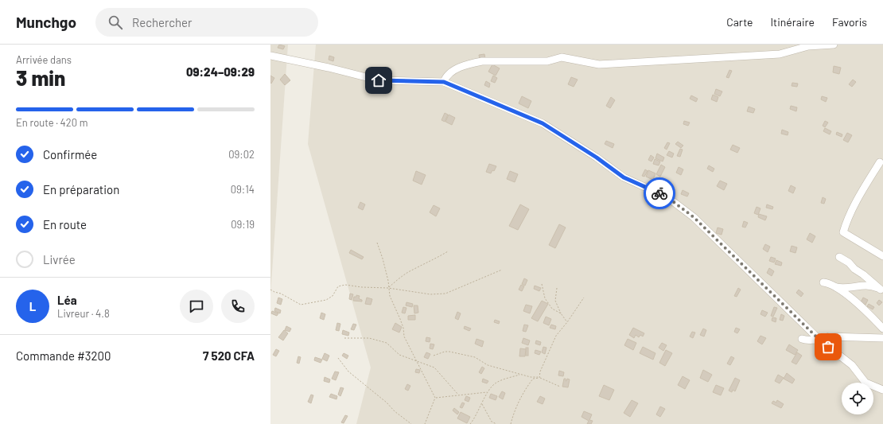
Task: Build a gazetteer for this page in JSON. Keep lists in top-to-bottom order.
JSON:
{
  "page": {
    "header": "Munchgo",
    "search": "Rechercher",
    "nav": ["Carte", "Itinéraire", "Favoris"],
    "heading": ["3 min", "Arrivée dans", "09:24–09:29"],
    "panel": [
      "Léa",
      "Livreur · 4.8",
      "Commande #3200",
      "7 520 CFA"
    ],
    "bar": "En route · 420 m",
    "list": [
      ["Confirmée", "09:02"],
      ["En préparation", "09:14"],
      ["En route", "09:19"],
      "Livrée"
    ],
    "round": "L"
  }
}
